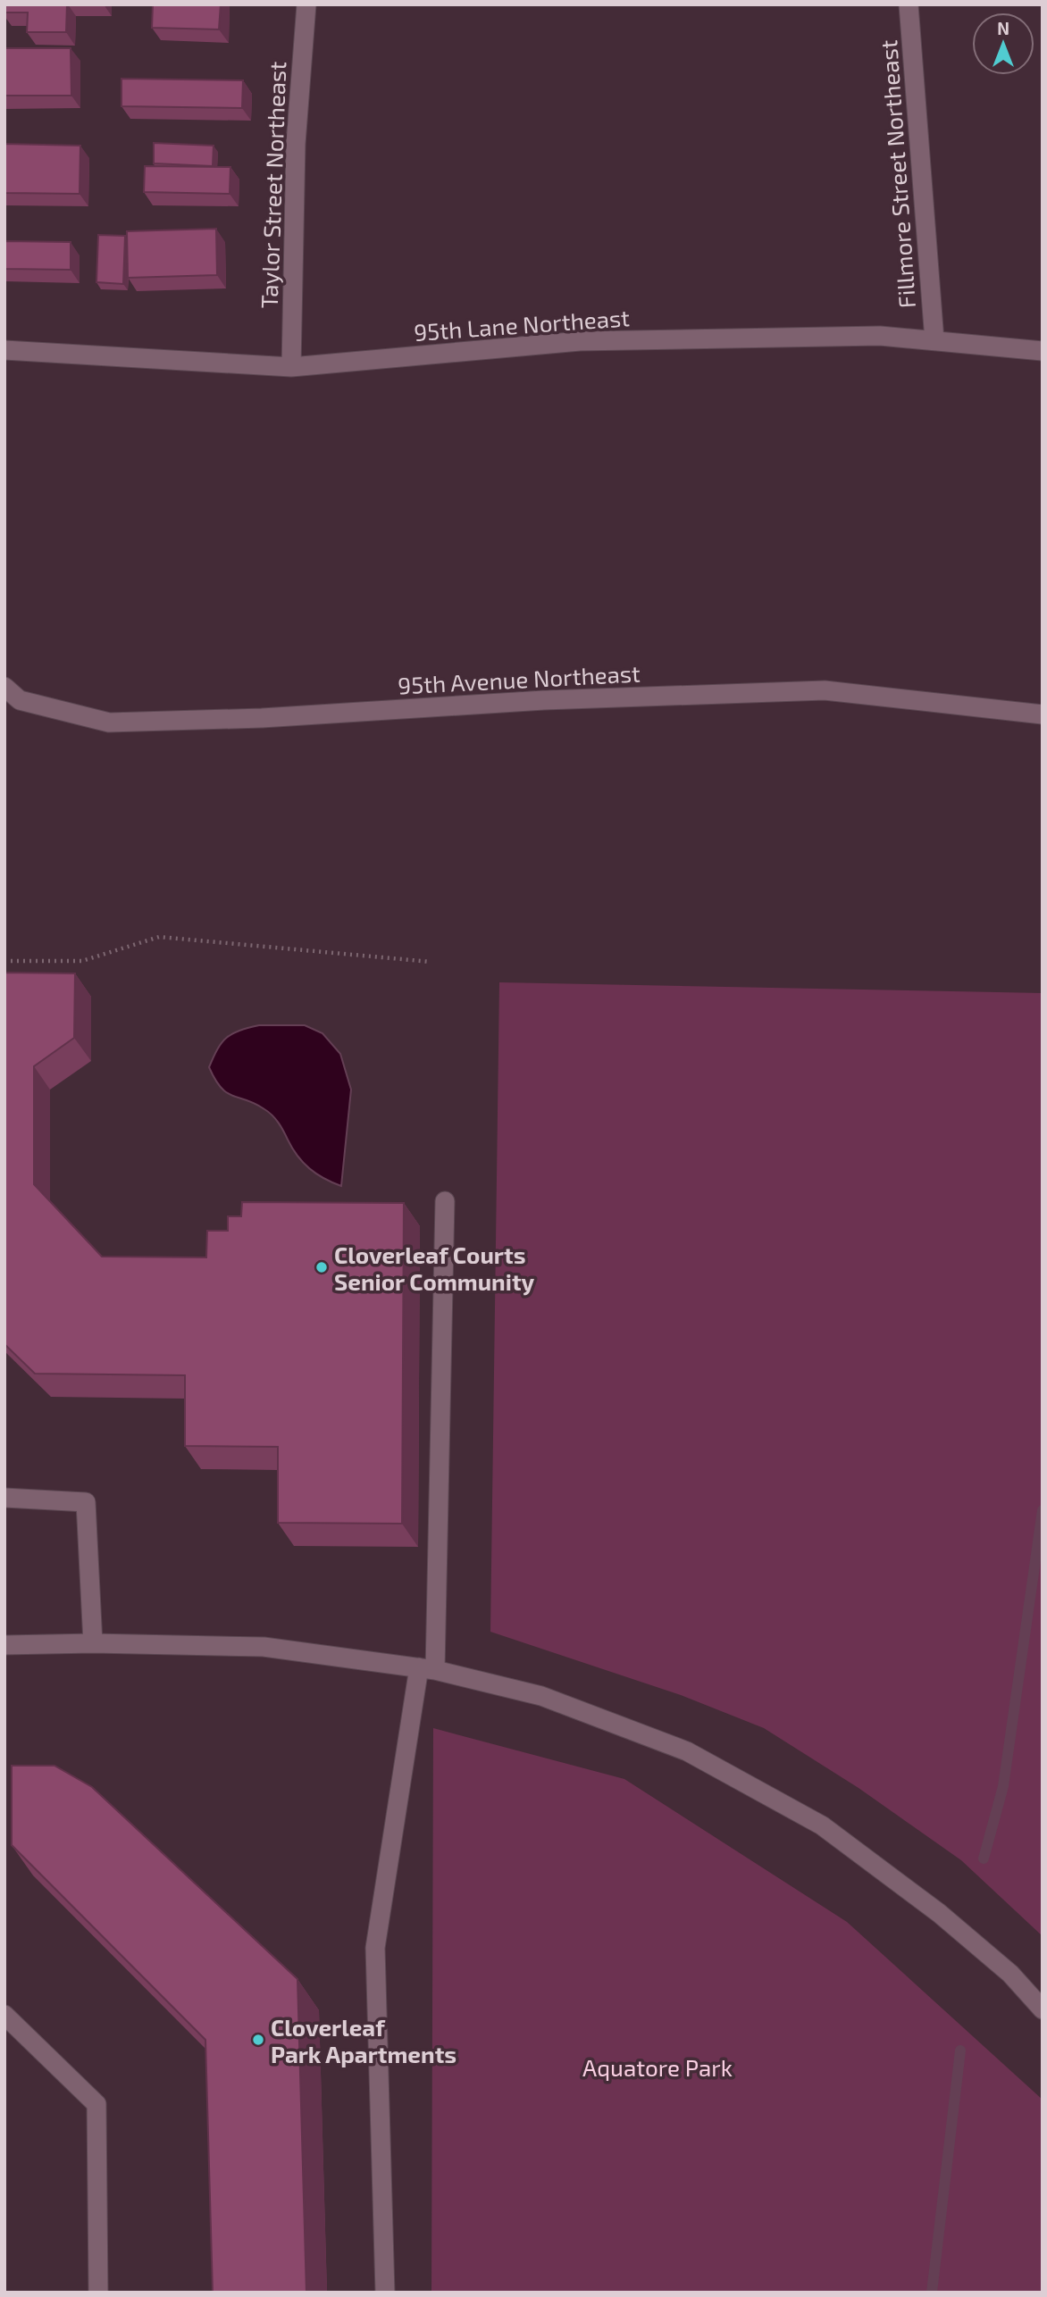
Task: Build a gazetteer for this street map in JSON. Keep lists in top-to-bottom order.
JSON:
{
  "streets": {
    "street": [
      "Fillmore Street Northeast",
      "Taylor Street Northeast",
      "95th Lane Northeast",
      "95th Avenue Northeast"
    ]
  },
  "crossings": [
    ["Fillmore Street Northeast", "95th Lane Northeast"],
    ["Taylor Street Northeast", "95th Lane Northeast"]
  ],
  "parks": ["Aquatore Park"],
  "places": ["Cloverleaf Courts Senior Community", "Cloverleaf Park Apartments"],
  "north": "top"
}
